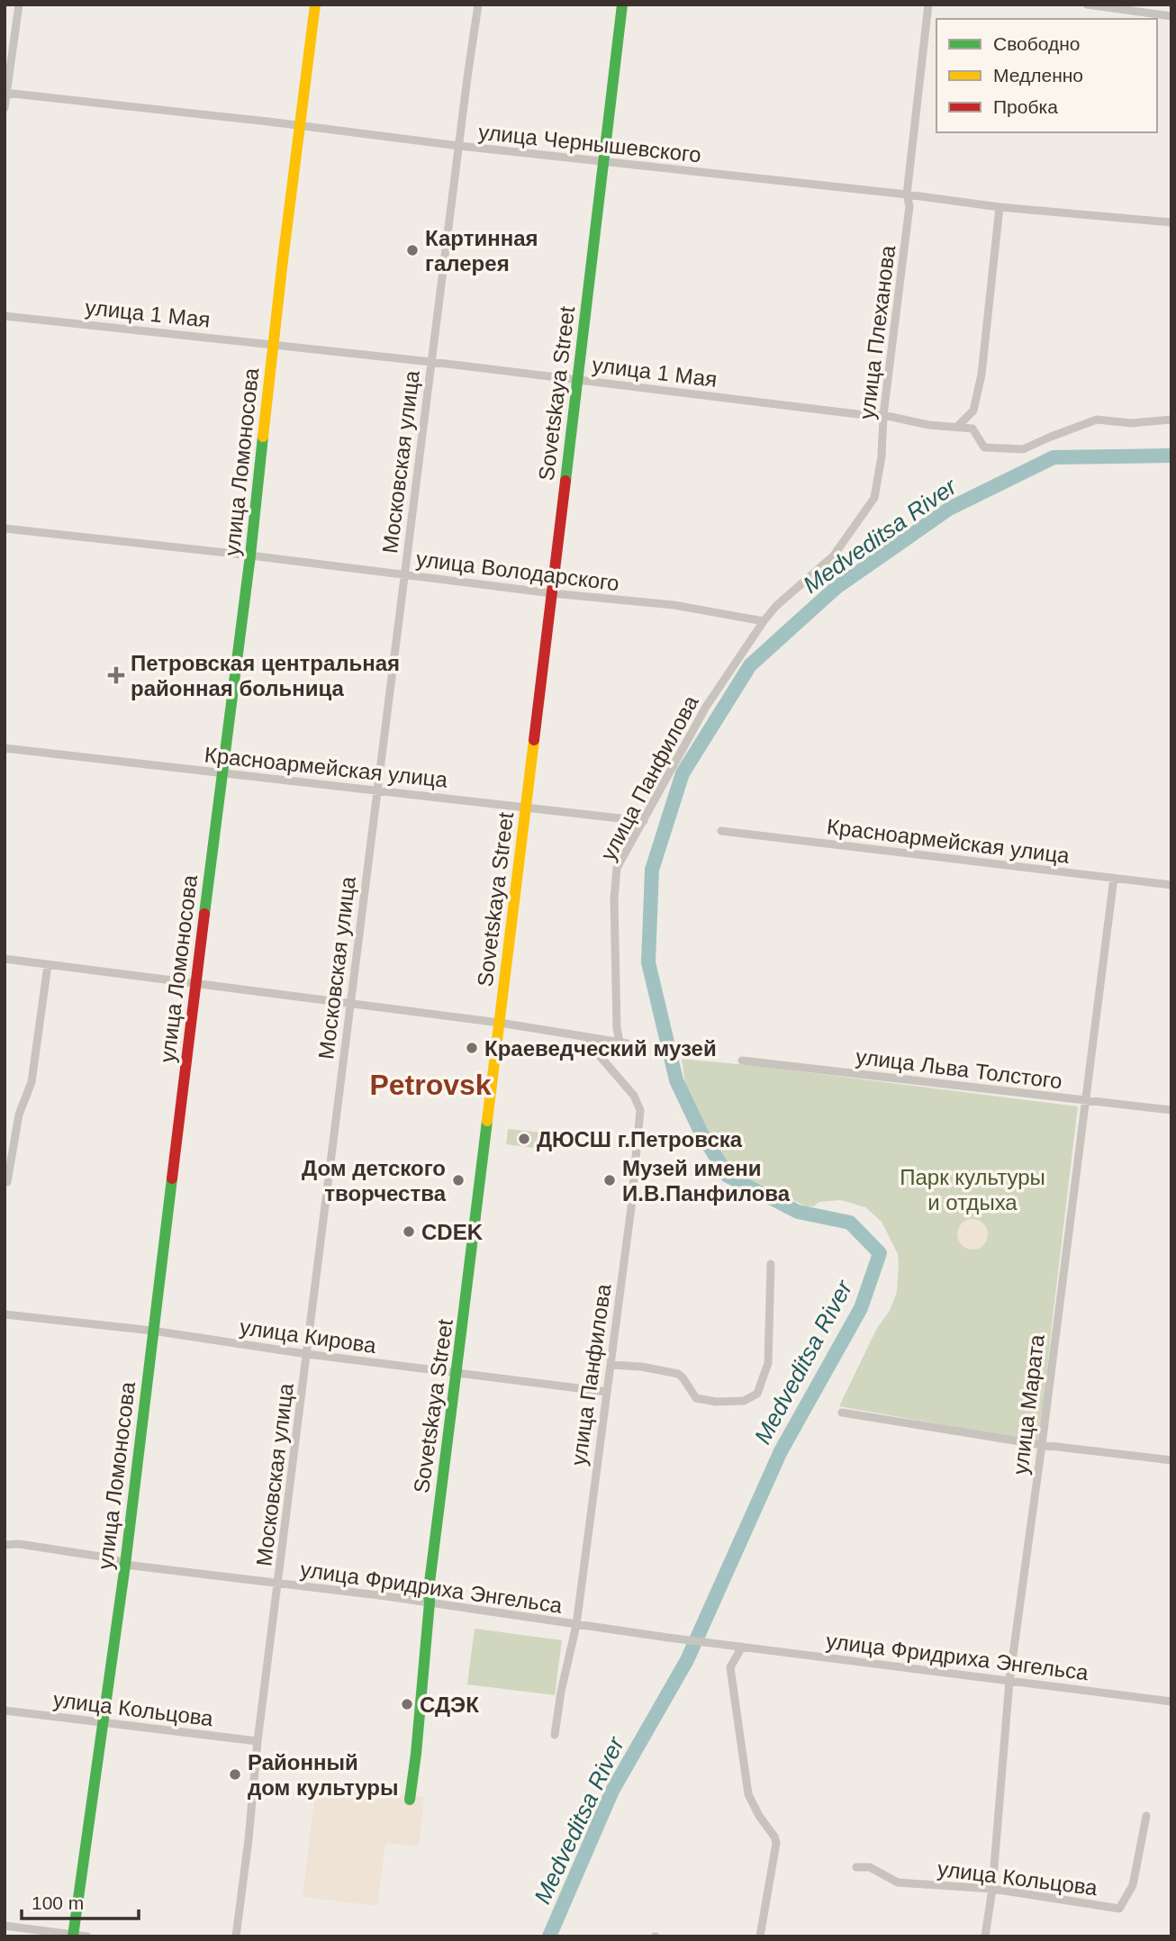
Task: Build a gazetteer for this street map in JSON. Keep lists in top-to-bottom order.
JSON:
{
  "streets": {
    "street": [
      "улица Чернышевского",
      "улица 1 Мая",
      "улица Плеханова",
      "Sovetskaya Street",
      "улица Ломоносова",
      "Московская улица",
      "улица Володарского",
      "Красноармейская улица",
      "улица Панфилова",
      "улица Льва Толстого",
      "улица Кирова",
      "улица Марата",
      "улица Фридриха Энгельса",
      "улица Кольцова"
    ]
  },
  "crossings": [
    ["улица Чернышевского", "улица Плеханова"],
    ["улица Чернышевского", "Sovetskaya Street"],
    ["улица Чернышевского", "улица Ломоносова"],
    ["улица Чернышевского", "Московская улица"],
    ["улица 1 Мая", "улица Плеханова"],
    ["улица 1 Мая", "Sovetskaya Street"],
    ["улица 1 Мая", "улица Ломоносова"],
    ["улица 1 Мая", "Московская улица"],
    ["улица Плеханова", "улица Володарского"],
    ["улица Плеханова", "улица Панфилова"],
    ["Sovetskaya Street", "улица Володарского"],
    ["Sovetskaya Street", "Красноармейская улица"],
    ["Sovetskaya Street", "улица Кирова"],
    ["Sovetskaya Street", "улица Фридриха Энгельса"],
    ["улица Ломоносова", "улица Володарского"],
    ["улица Ломоносова", "Красноармейская улица"],
    ["улица Ломоносова", "улица Кирова"],
    ["улица Ломоносова", "улица Фридриха Энгельса"],
    ["улица Ломоносова", "улица Кольцова"],
    ["Московская улица", "улица Володарского"],
    ["Московская улица", "Красноармейская улица"],
    ["Московская улица", "улица Кирова"],
    ["Московская улица", "улица Фридриха Энгельса"],
    ["Московская улица", "улица Кольцова"],
    ["улица Володарского", "улица Панфилова"],
    ["Красноармейская улица", "улица Панфилова"],
    ["Красноармейская улица", "улица Марата"],
    ["улица Панфилова", "улица Кирова"],
    ["улица Панфилова", "улица Фридриха Энгельса"],
    ["улица Льва Толстого", "улица Марата"],
    ["улица Марата", "улица Фридриха Энгельса"],
    ["улица Марата", "улица Кольцова"]
  ],
  "districts": ["Petrovsk"],
  "water": ["Medveditsa River"],
  "parks": ["Парк культуры и отдыха"],
  "places": {
    "other": [
      "Картинная галерея",
      "Краеведческий музей",
      "ДЮСШ г.Петровска",
      "Дом детского творчества",
      "Музей имени И.В.Панфилова",
      "CDEK",
      "СДЭК",
      "Районный дом культуры"
    ],
    "health": ["Петровская центральная районная больница"]
  },
  "legend": ["Свободно", "Медленно", "Пробка"],
  "scale_bar": "100 m"
}
